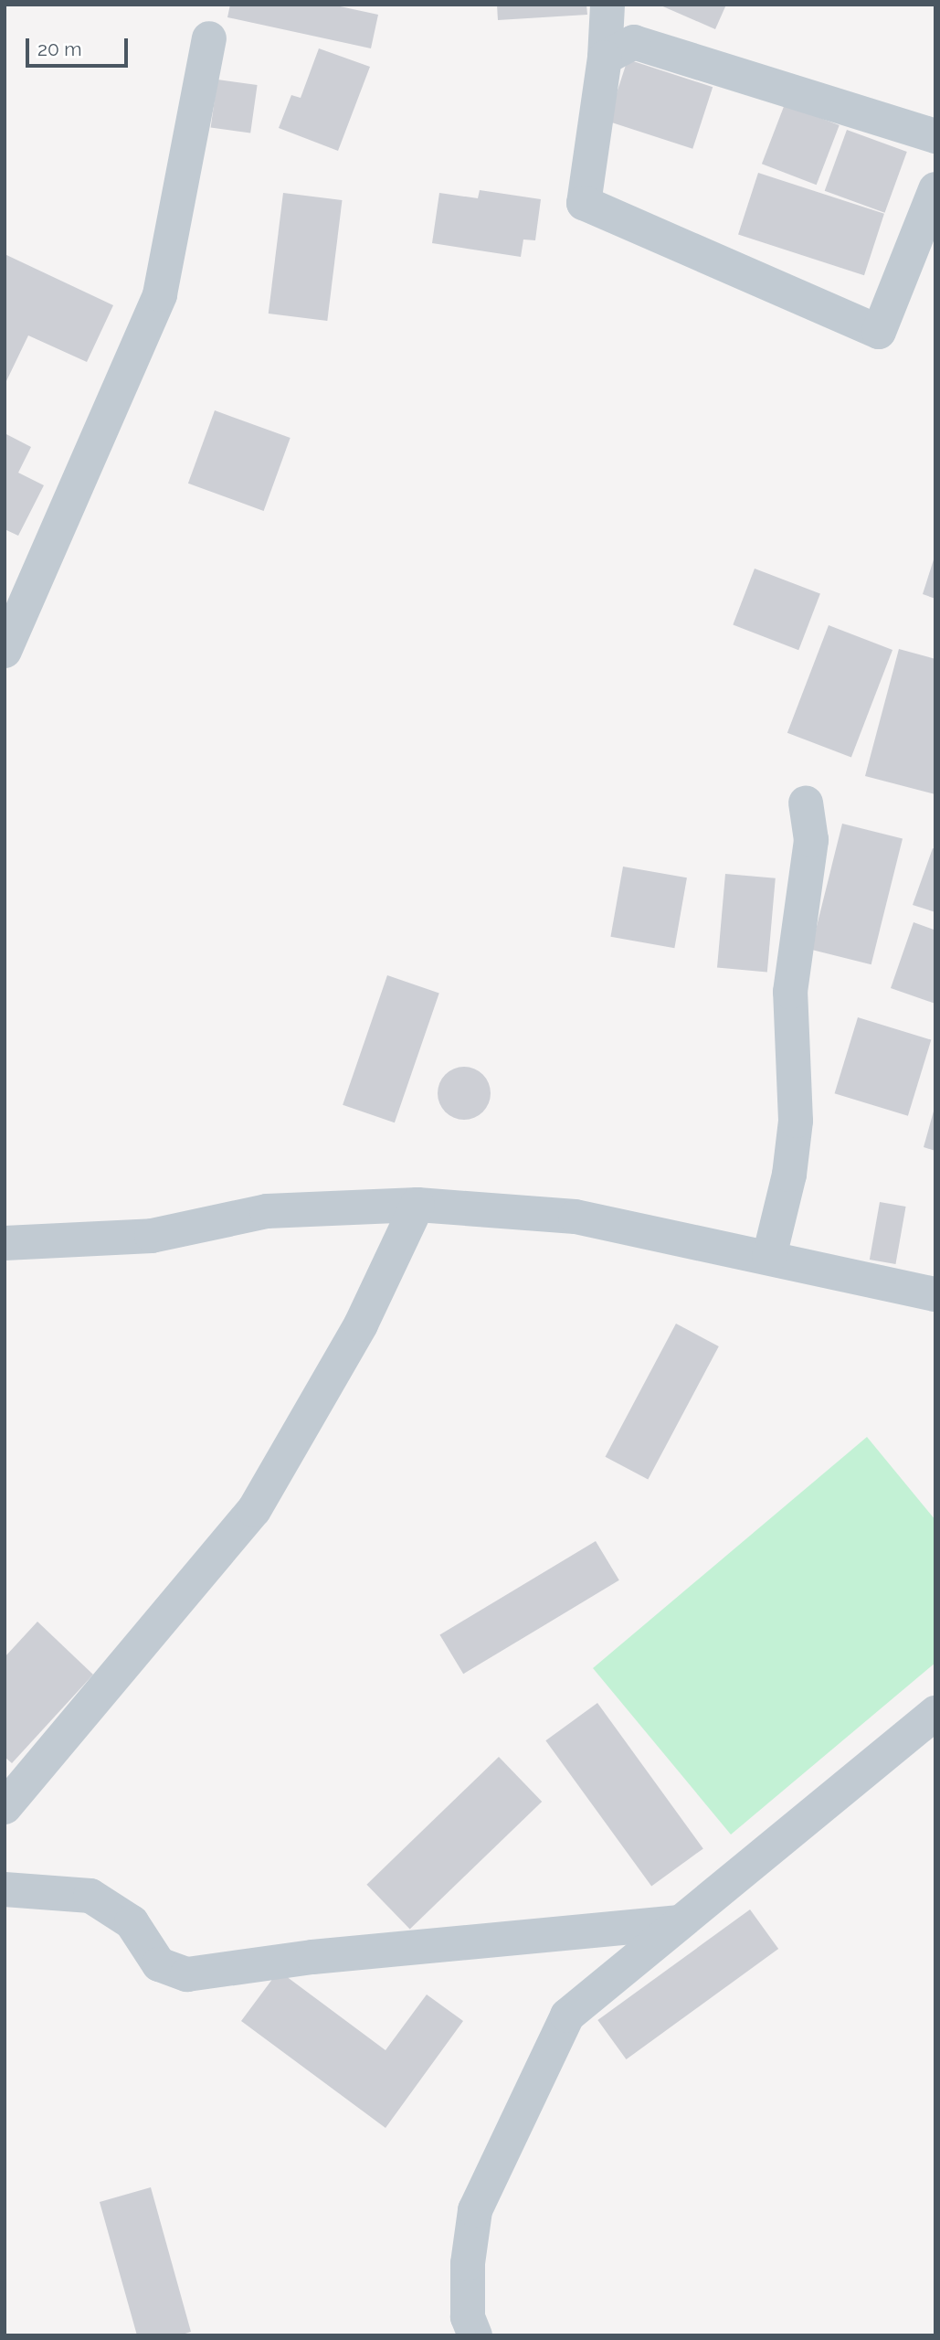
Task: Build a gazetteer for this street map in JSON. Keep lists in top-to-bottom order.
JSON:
{
  "scale_bar": "20 m"
}
